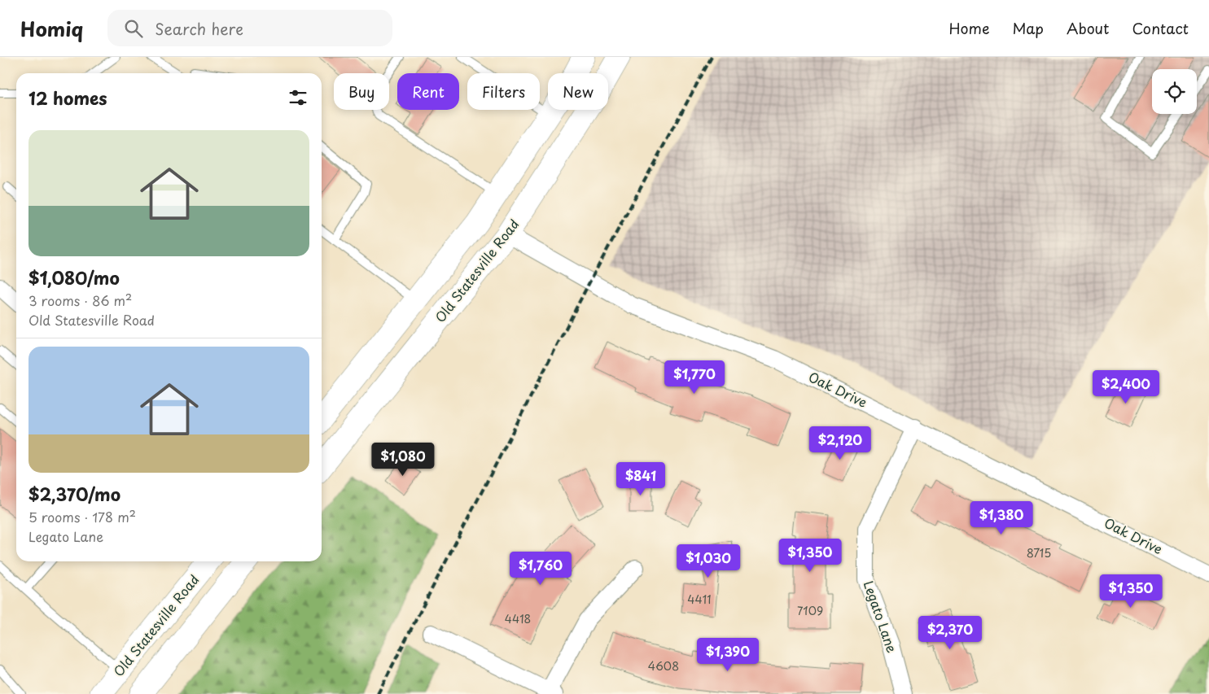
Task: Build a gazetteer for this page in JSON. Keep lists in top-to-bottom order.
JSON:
{
  "streets": {
    "main road": ["Old Statesville Road"],
    "street": ["Oak Drive", "Legato Lane"]
  },
  "crossings": [
    ["Old Statesville Road", "Oak Drive"],
    ["Oak Drive", "Legato Lane"]
  ],
  "house_numbers": [
    "8715",
    "4411",
    "7109",
    "4418",
    "4608"
  ],
  "page": {
    "header": "Homiq",
    "search": "Search here",
    "nav": [
      "Home",
      "Map",
      "About",
      "Contact"
    ],
    "chip": [
      "Buy",
      "Rent",
      "Filters",
      "New"
    ],
    "heading": "12 homes",
    "list": [
      {
        "name": "$1,080/mo",
        "note": "3 rooms · 86 m² · Old Statesville Road"
      },
      {
        "name": "$2,370/mo",
        "note": "5 rooms · 178 m² · Legato Lane"
      }
    ],
    "price": [
      "$1,770",
      "$2,400",
      "$2,120",
      "$1,080",
      "$841",
      "$1,380",
      "$1,350",
      "$1,030",
      "$1,760",
      "$1,350",
      "$2,370",
      "$1,390"
    ]
  }
}
